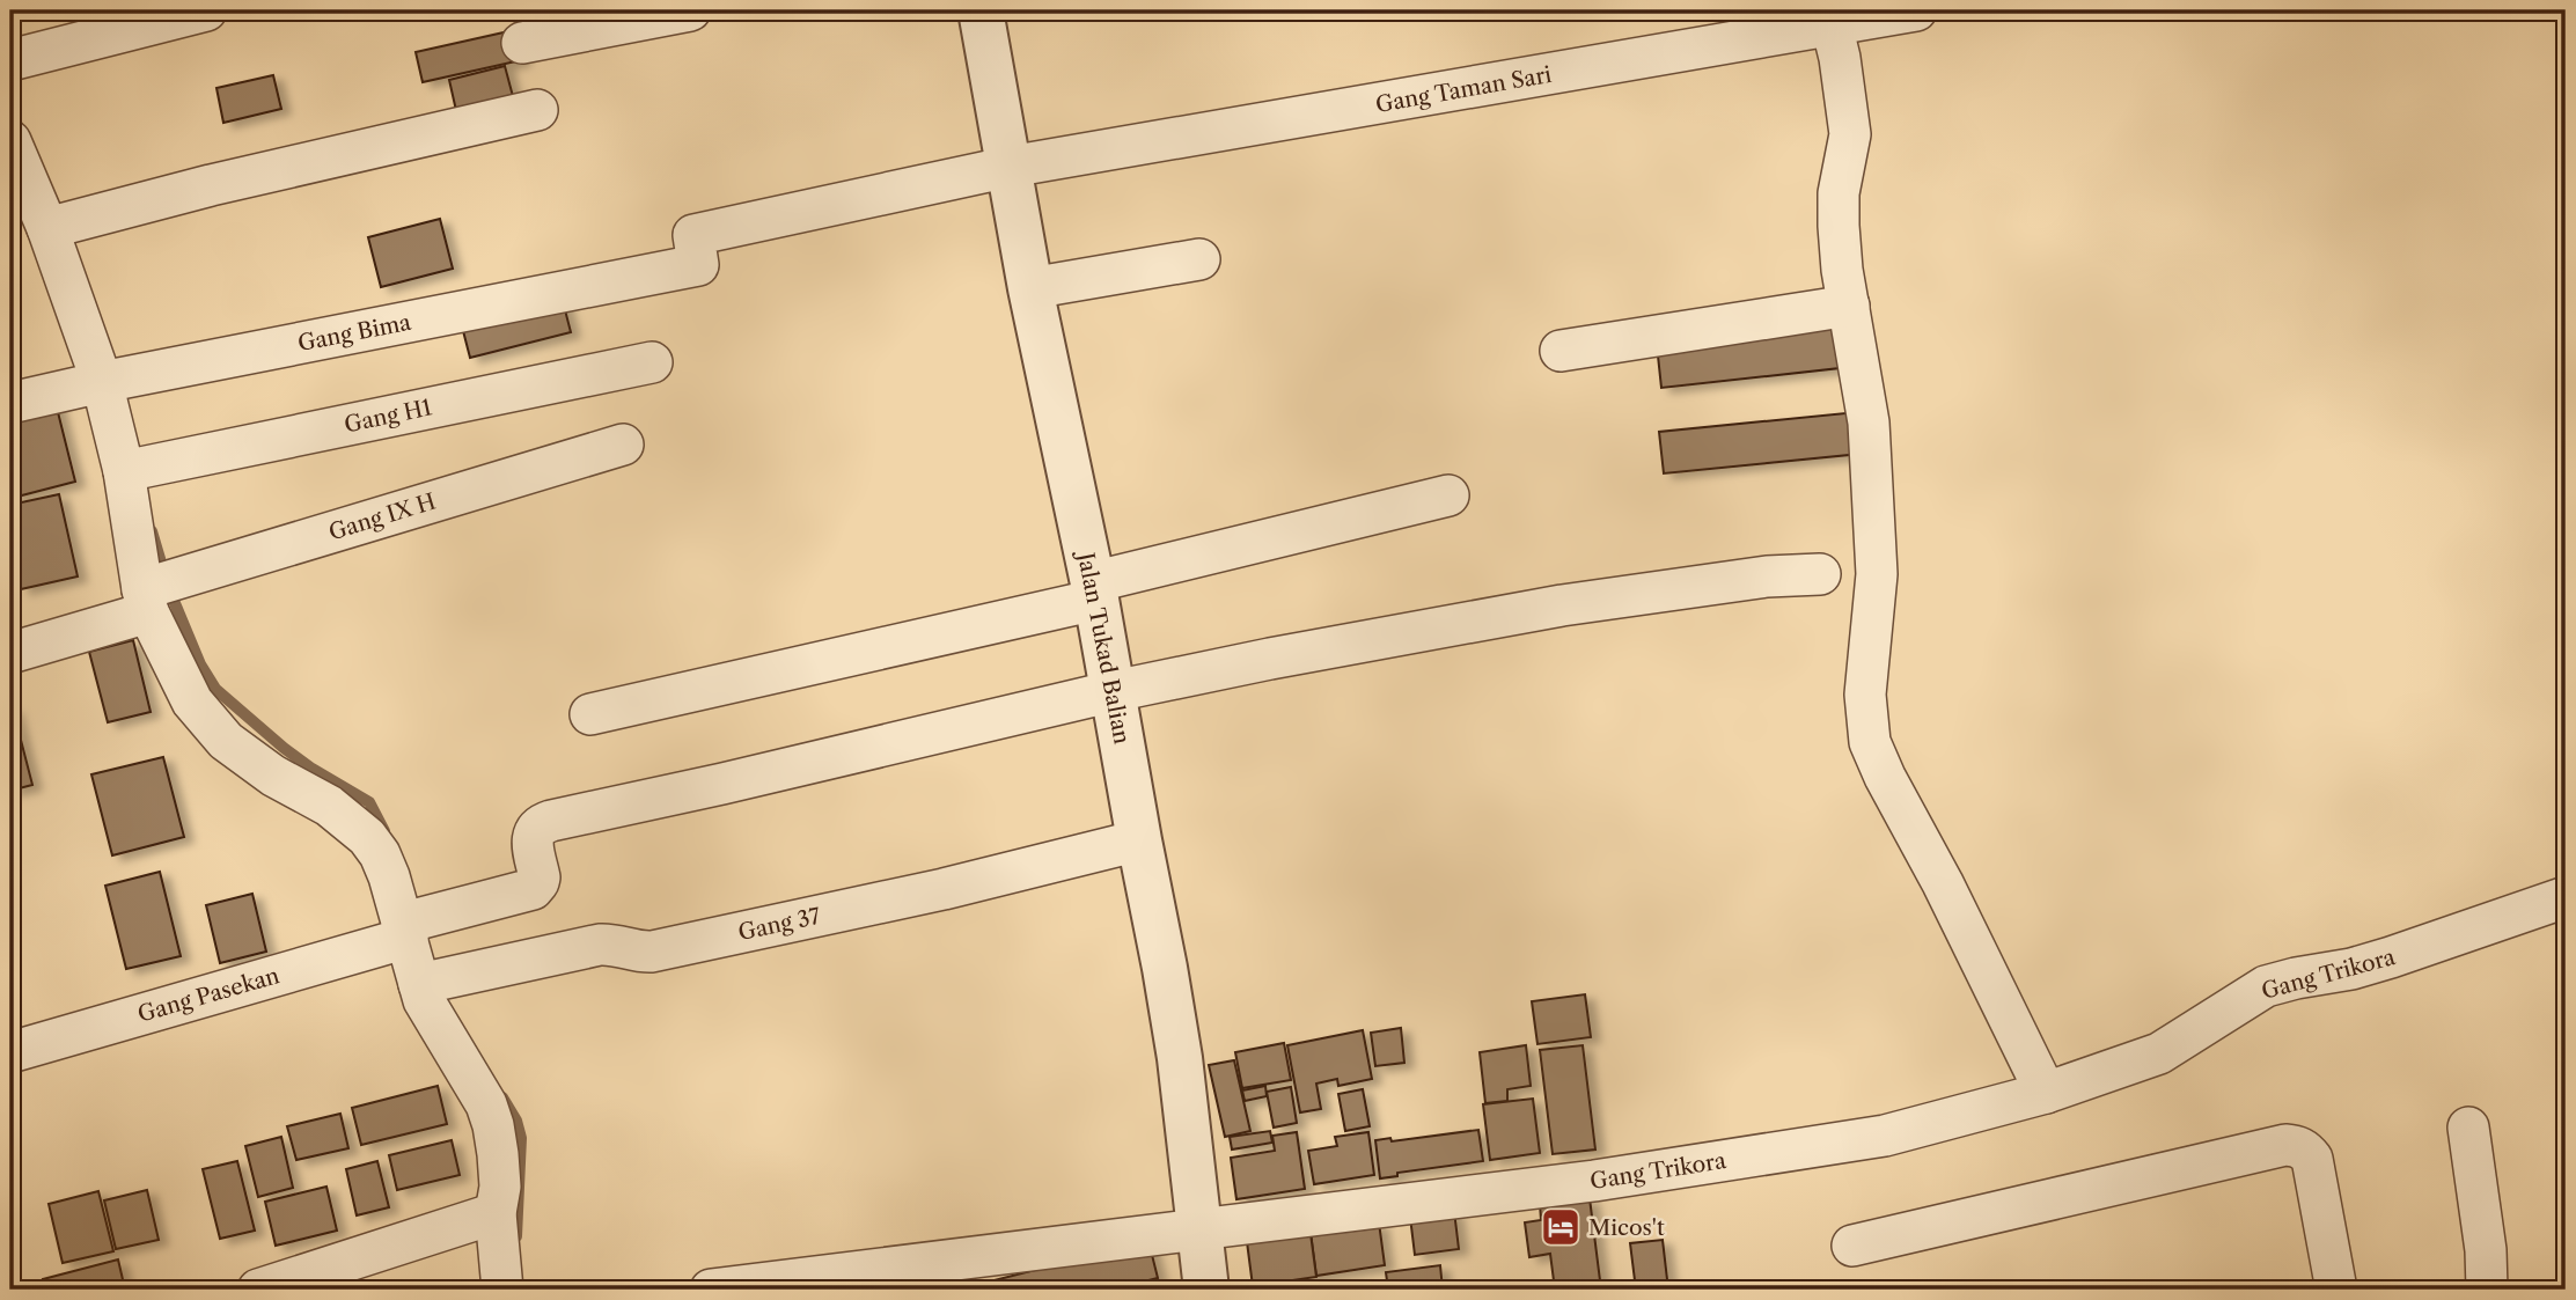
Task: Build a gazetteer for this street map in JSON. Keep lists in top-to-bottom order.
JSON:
{
  "streets": {
    "street": [
      "Gang Taman Sari",
      "Gang Bima",
      "Gang H1",
      "Gang IX H",
      "Jalan Tukad Balian",
      "Gang 37",
      "Gang Trikora",
      "Gang Pasekan"
    ]
  },
  "crossings": [
    ["Gang Taman Sari", "Gang Bima"],
    ["Gang Taman Sari", "Jalan Tukad Balian"],
    ["Jalan Tukad Balian", "Gang 37"],
    ["Jalan Tukad Balian", "Gang Trikora"],
    ["Jalan Tukad Balian", "Gang Pasekan"]
  ],
  "places": {
    "hotel": ["Micos't"]
  }
}
